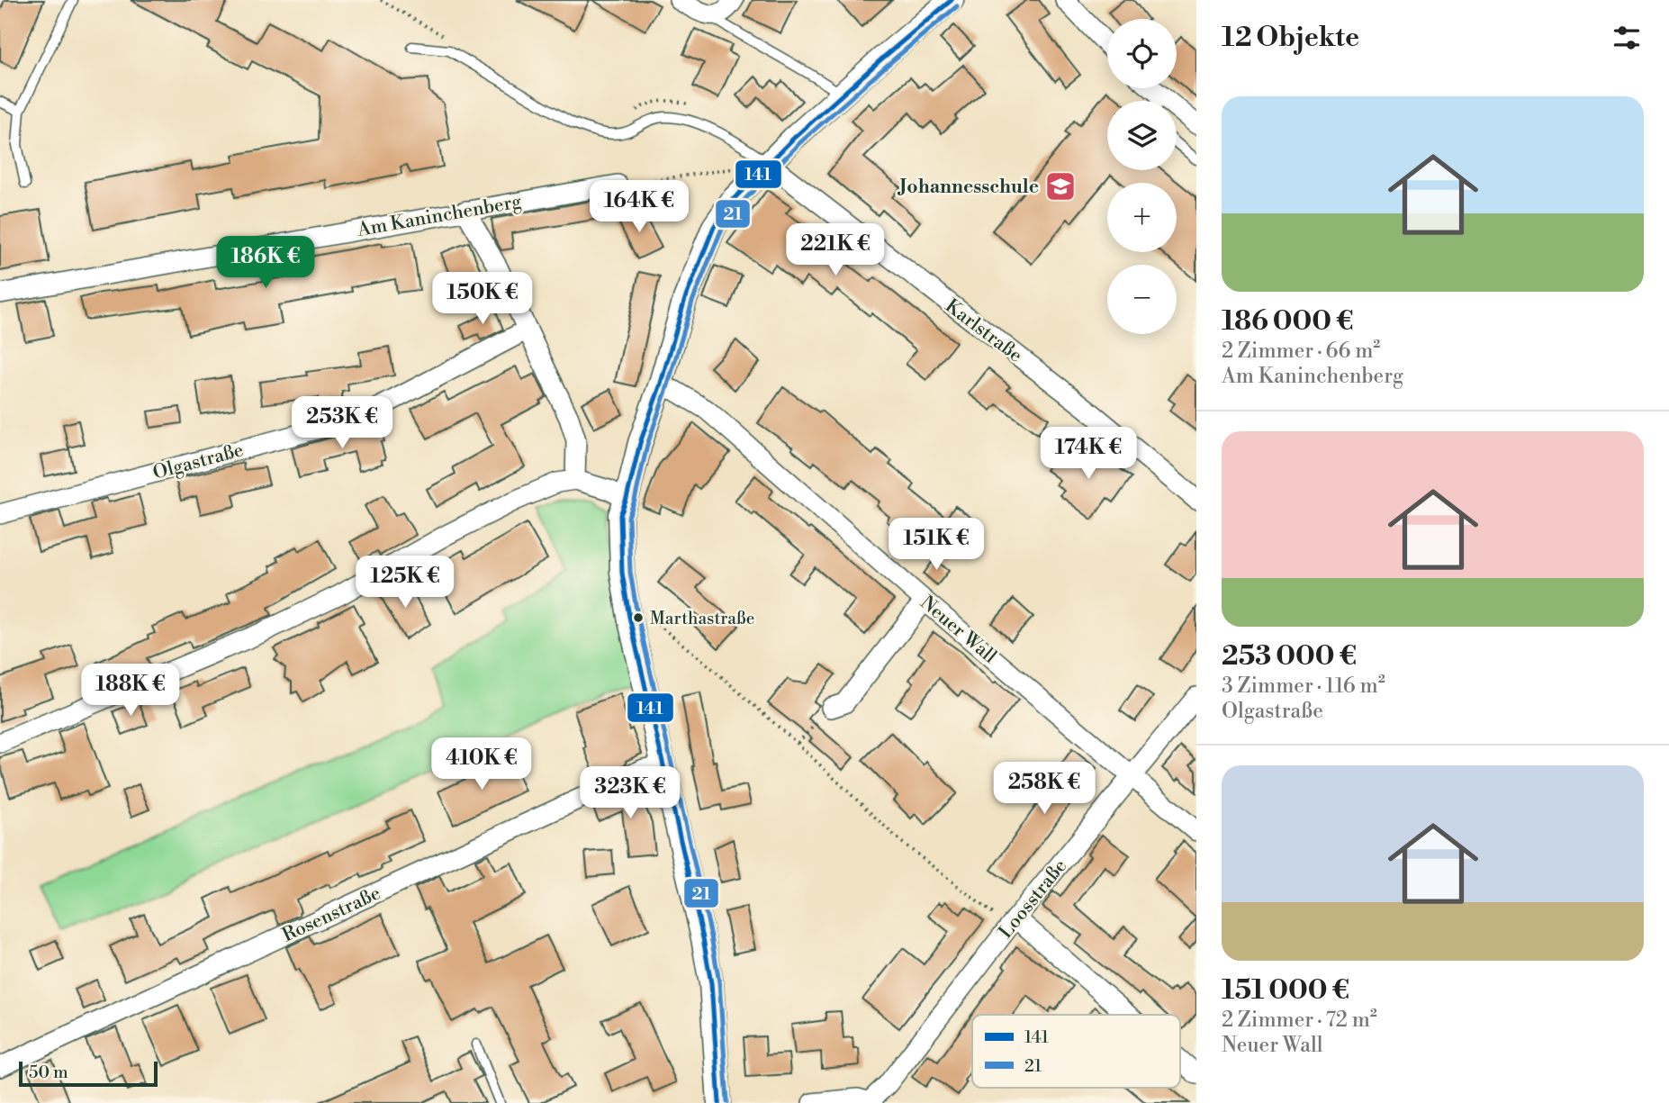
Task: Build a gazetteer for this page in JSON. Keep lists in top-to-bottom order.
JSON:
{
  "streets": {
    "street": [
      "Am Kaninchenberg",
      "Karlstraße",
      "Olgastraße",
      "Neuer Wall",
      "Loosstraße",
      "Rosenstraße"
    ]
  },
  "crossings": [
    ["Neuer Wall", "Loosstraße"]
  ],
  "places": {
    "school or university": ["Johannesschule"],
    "other": ["Marthastraße"]
  },
  "lines": ["transit line 141", "transit line 21"],
  "legend": ["141", "21"],
  "scale_bar": "50 m",
  "page": {
    "heading": "12 Objekte",
    "map_buttons": ["+", "−"],
    "list": [
      {
        "name": "186 000 €",
        "note": "2 Zimmer · 66 m² · Am Kaninchenberg"
      },
      {
        "name": "253 000 €",
        "note": "3 Zimmer · 116 m² · Olgastraße"
      },
      {
        "name": "151 000 €",
        "note": "2 Zimmer · 72 m² · Neuer Wall"
      }
    ],
    "price": [
      "164K €",
      "221K €",
      "186K €",
      "150K €",
      "253K €",
      "174K €",
      "151K €",
      "125K €",
      "188K €",
      "410K €",
      "258K €",
      "323K €"
    ],
    "scale": "50 m"
  }
}
